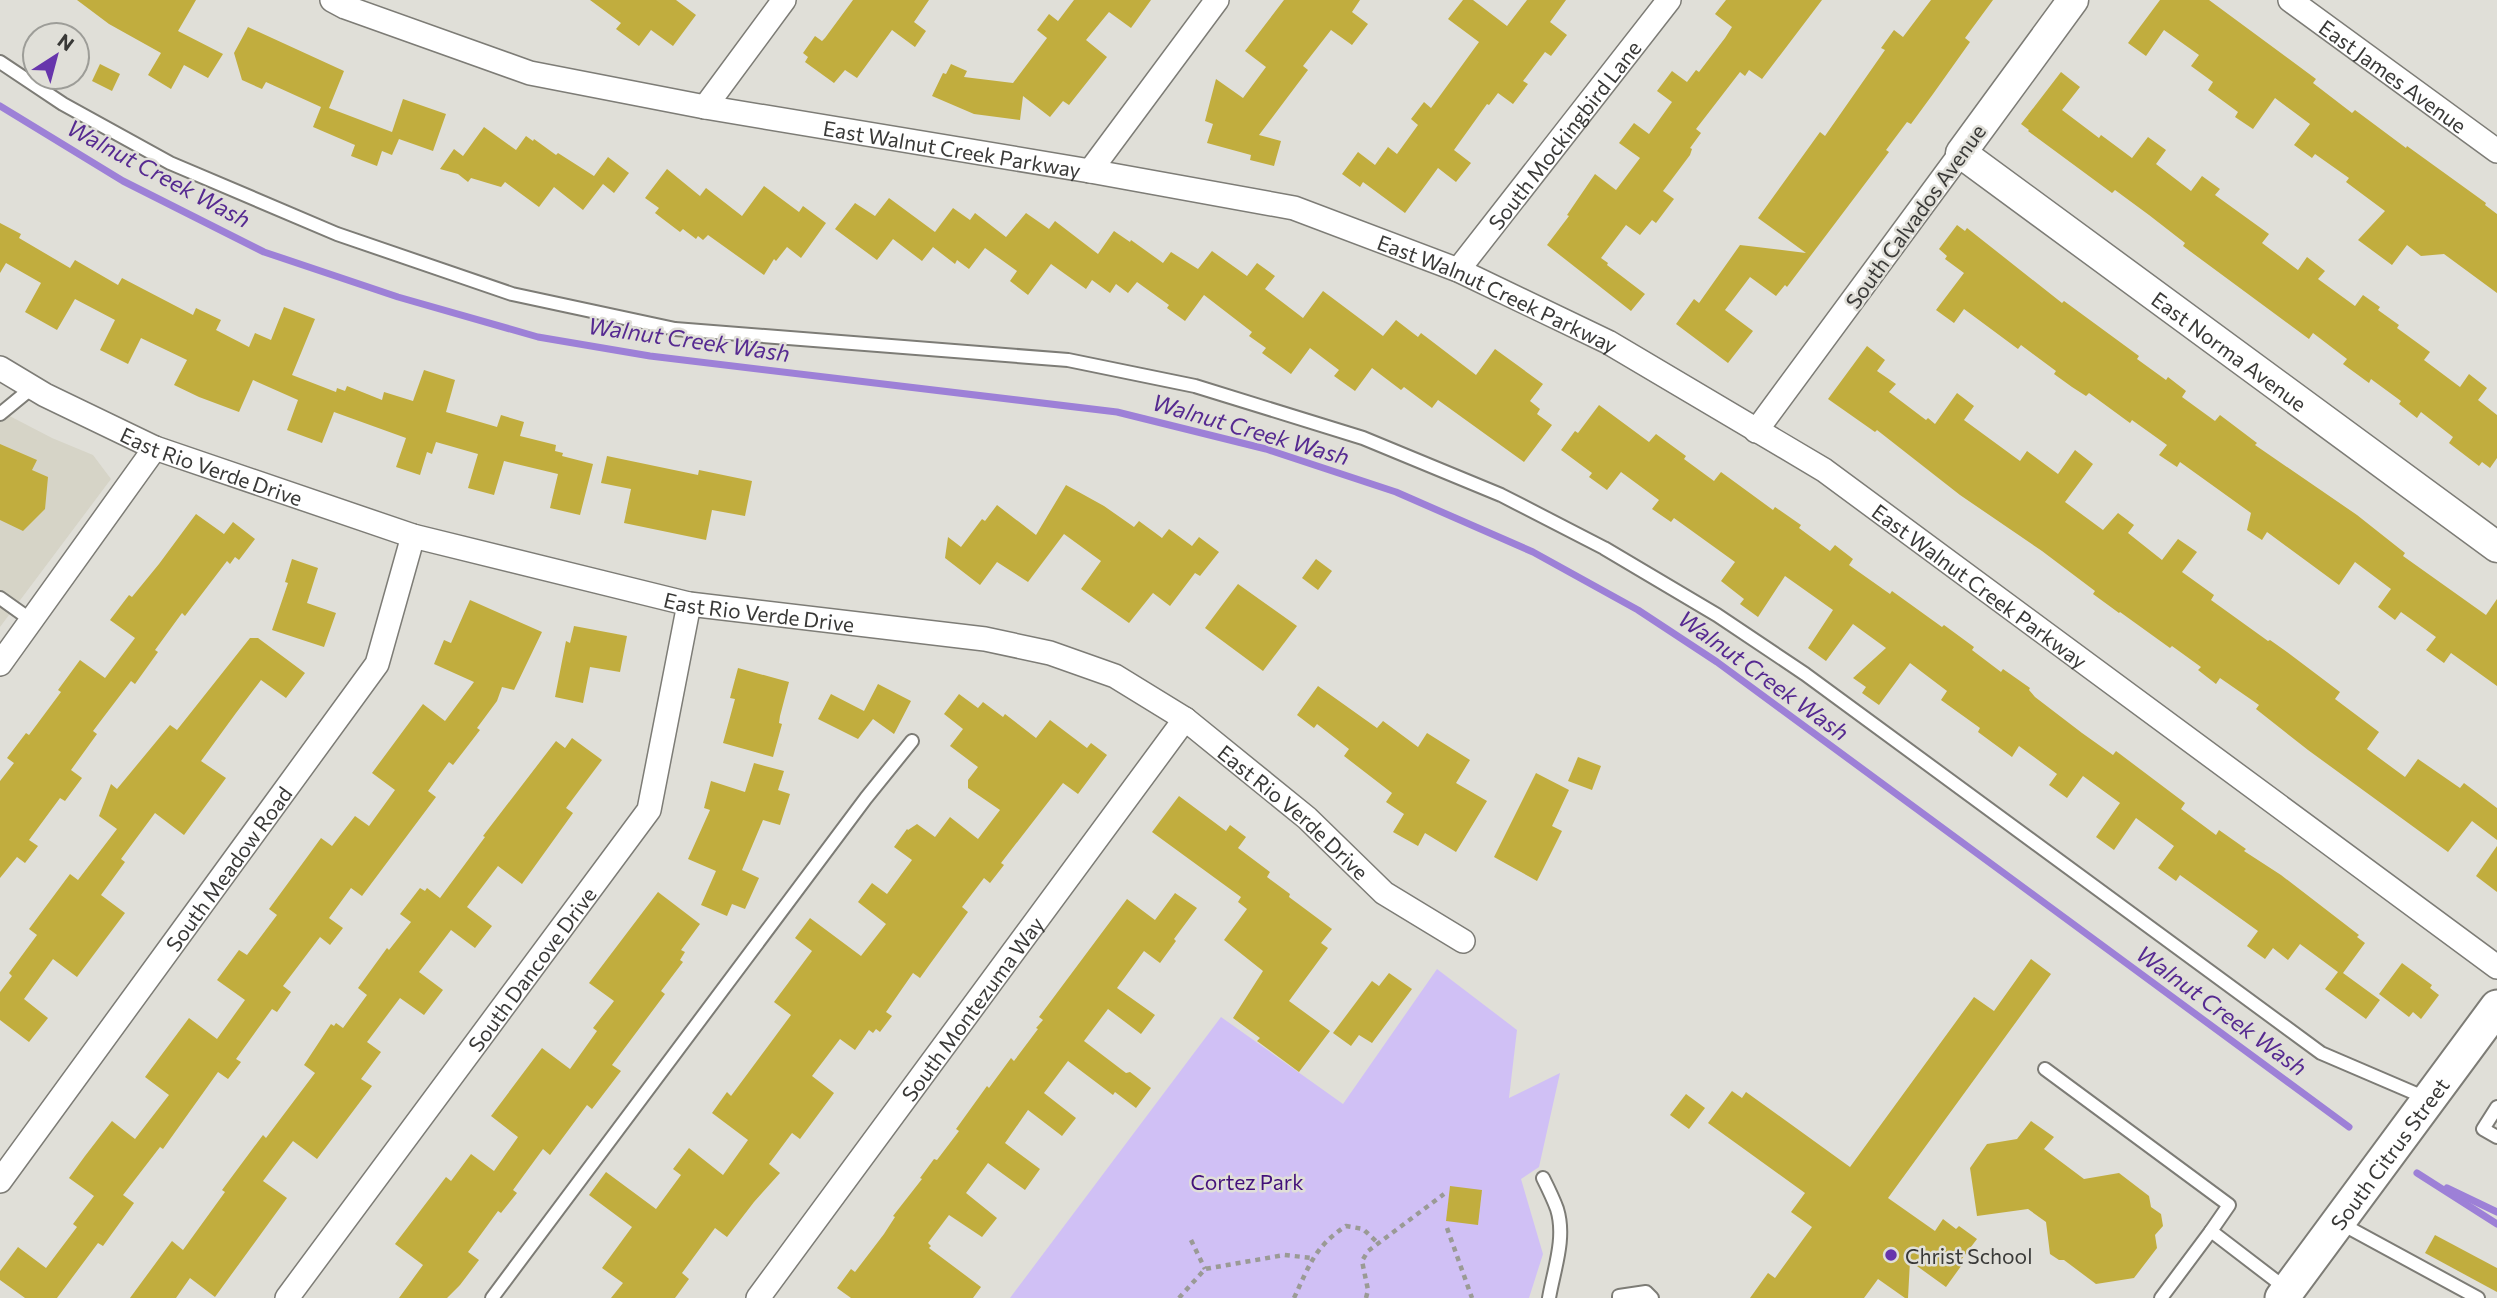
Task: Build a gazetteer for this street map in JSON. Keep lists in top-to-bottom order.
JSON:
{
  "streets": {
    "main road": ["South Citrus Street"],
    "street": [
      "East James Avenue",
      "South Mockingbird Lane",
      "East Walnut Creek Parkway",
      "South Calvados Avenue",
      "East Norma Avenue",
      "East Rio Verde Drive",
      "South Meadow Road",
      "South Dancove Drive",
      "South Montezuma Way"
    ]
  },
  "crossings": [
    ["South Mockingbird Lane", "East Walnut Creek Parkway"],
    ["East Walnut Creek Parkway", "South Calvados Avenue"],
    ["South Calvados Avenue", "East Norma Avenue"],
    ["East Rio Verde Drive", "South Meadow Road"],
    ["East Rio Verde Drive", "South Dancove Drive"],
    ["East Rio Verde Drive", "South Montezuma Way"]
  ],
  "water": ["Walnut Creek Wash"],
  "parks": ["Cortez Park"],
  "places": ["Christ School"],
  "north": "top right"
}
